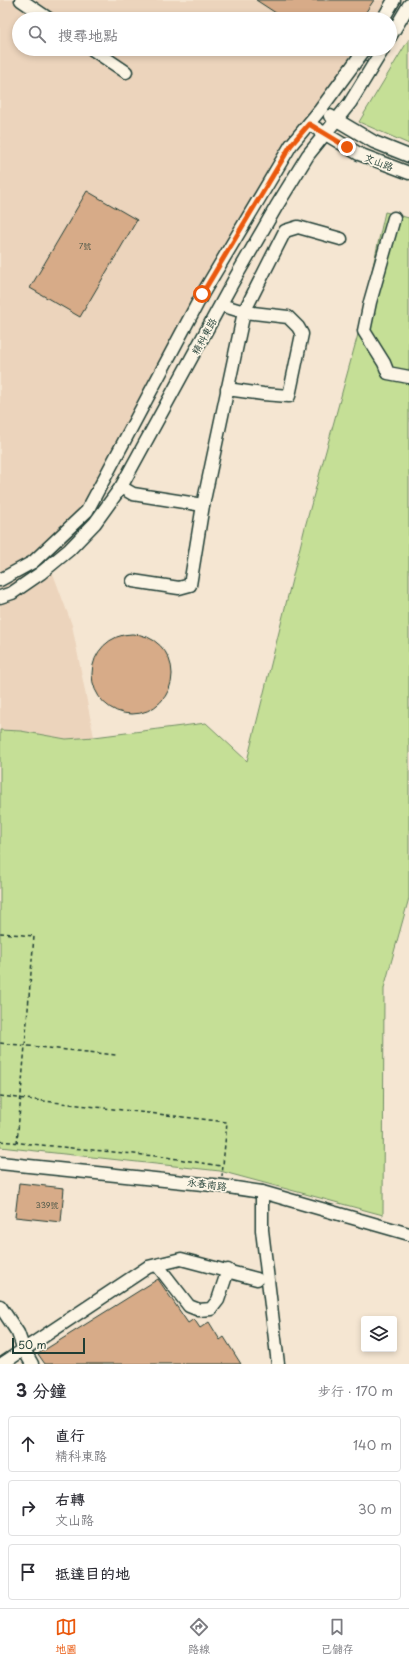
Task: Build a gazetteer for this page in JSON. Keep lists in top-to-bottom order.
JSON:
{
  "streets": {
    "street": ["文山路", "精科東路", "永春南路"]
  },
  "crossings": [
    ["文山路", "精科東路"]
  ],
  "house_numbers": ["7號", "339號"],
  "scale_bar": "50 m",
  "page": {
    "search": "搜尋地點",
    "scale": "50 m",
    "heading": ["3 分鐘", "步行 · 170 m"],
    "list": [
      ["直行", "精科東路", "140 m"],
      ["右轉", "文山路", "30 m"],
      "抵達目的地"
    ],
    "nav": ["地圖", "路線", "已儲存"]
  }
}
